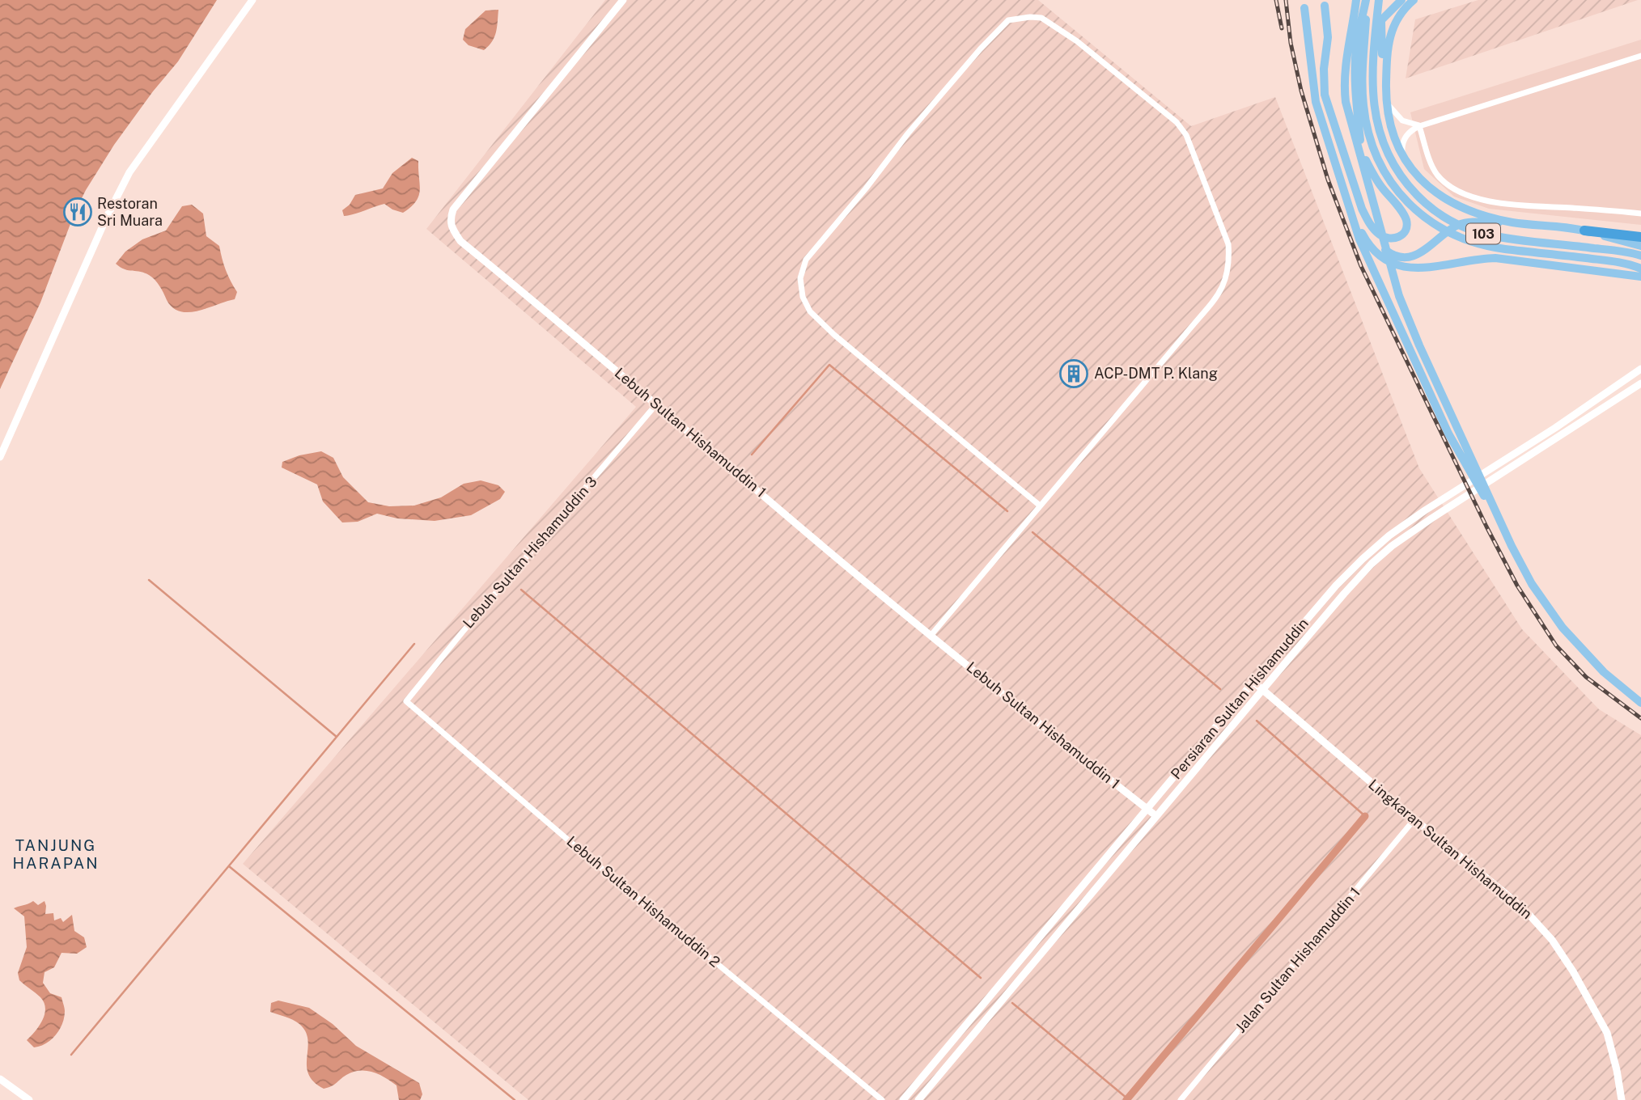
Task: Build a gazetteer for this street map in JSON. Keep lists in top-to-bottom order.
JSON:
{
  "streets": {
    "main road": ["103"],
    "street": [
      "Lebuh Sultan Hishamuddin 1",
      "Lebuh Sultan Hishamuddin 3",
      "Persiaran Sultan Hishamuddin",
      "Lingkaran Sultan Hishamuddin",
      "Lebuh Sultan Hishamuddin 2",
      "Jalan Sultan Hishamuddin 1"
    ]
  },
  "crossings": [
    ["Lebuh Sultan Hishamuddin 1", "Lebuh Sultan Hishamuddin 3"],
    ["Lebuh Sultan Hishamuddin 1", "Persiaran Sultan Hishamuddin"],
    ["Lebuh Sultan Hishamuddin 3", "Lebuh Sultan Hishamuddin 2"],
    ["Persiaran Sultan Hishamuddin", "Lingkaran Sultan Hishamuddin"],
    ["Lingkaran Sultan Hishamuddin", "Jalan Sultan Hishamuddin 1"]
  ],
  "districts": ["TANJUNG HARAPAN"],
  "places": {
    "restaurant": ["Restoran Sri Muara"],
    "building": ["ACP-DMT P. Klang"]
  }
}
